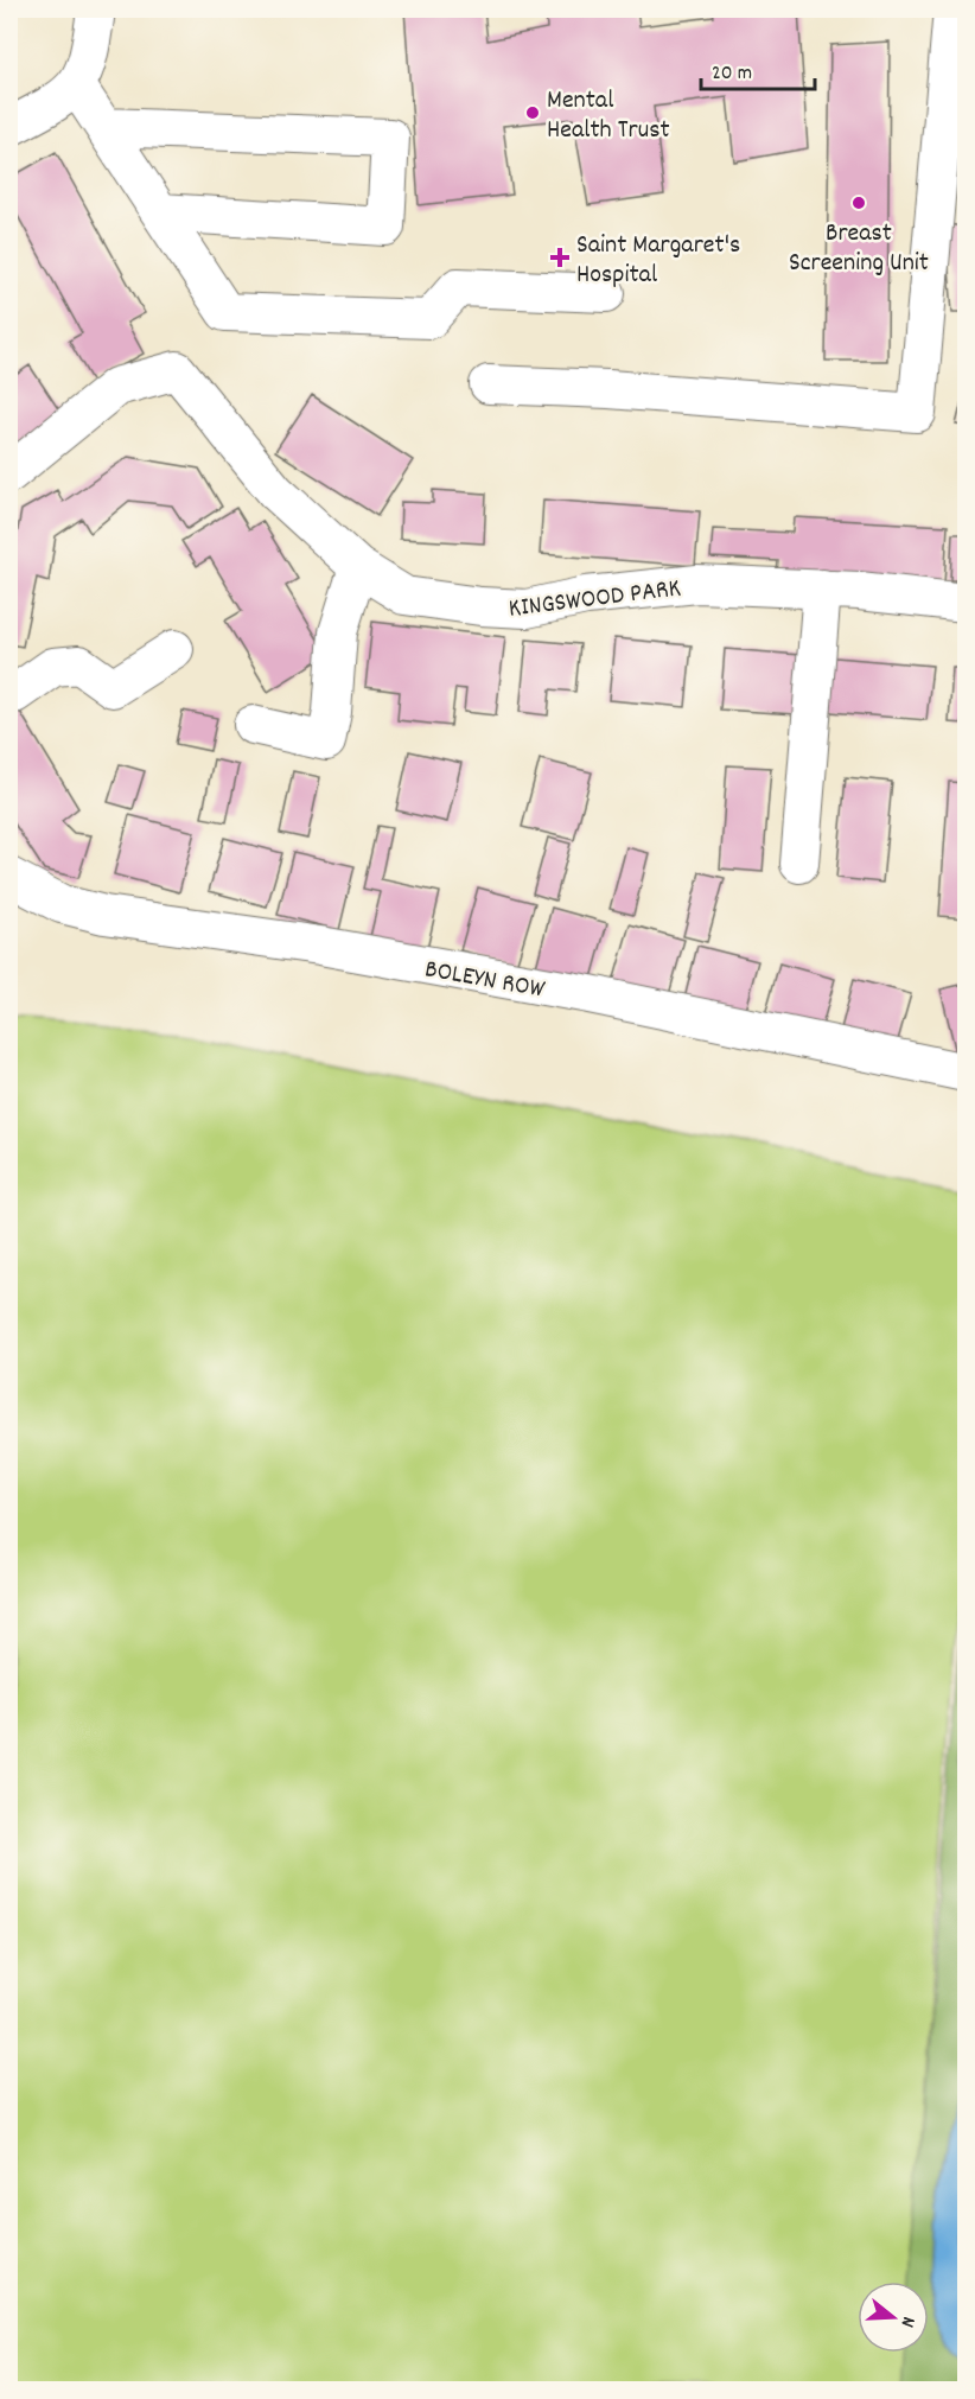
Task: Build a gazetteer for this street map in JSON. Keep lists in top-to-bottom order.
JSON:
{
  "streets": {
    "street": ["KINGSWOOD PARK", "BOLEYN ROW"]
  },
  "places": {
    "other": ["Mental Health Trust", "Breast Screening Unit"],
    "health": ["Saint Margaret's Hospital"]
  },
  "scale_bar": "20 m",
  "north": "right"
}
